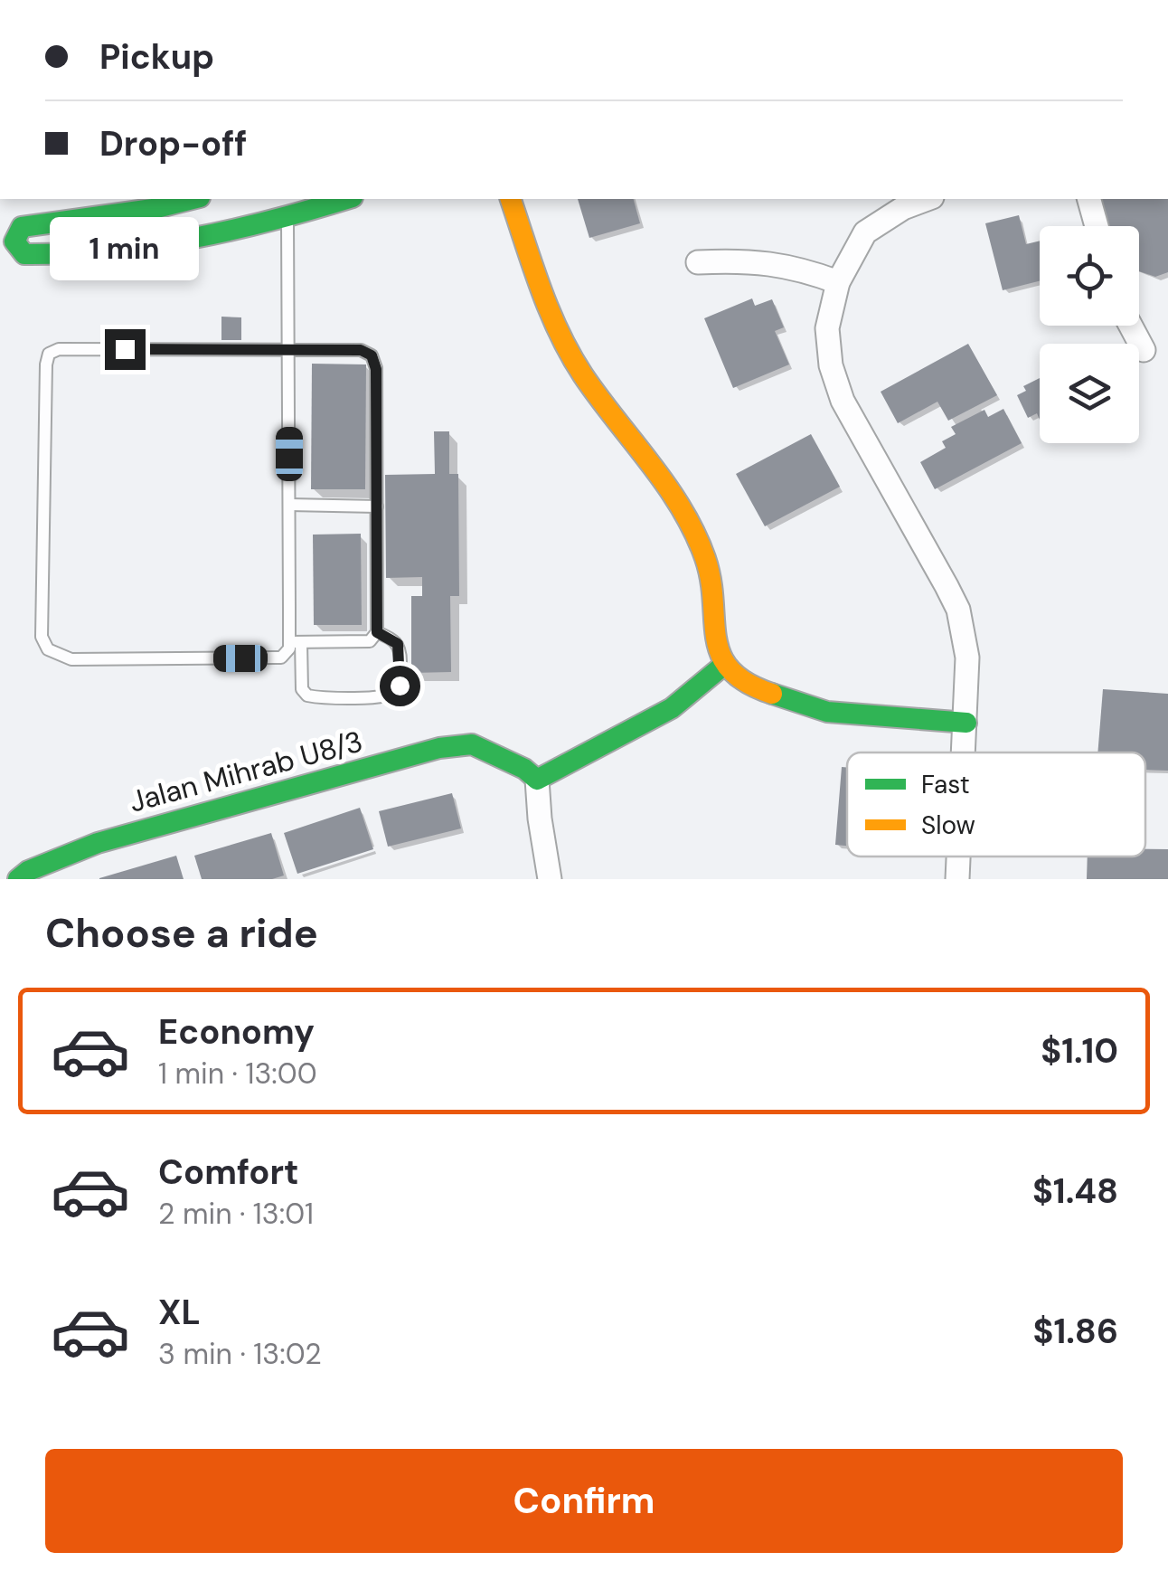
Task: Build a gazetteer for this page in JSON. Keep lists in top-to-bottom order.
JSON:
{
  "streets": {
    "street": ["Jalan Mihrab U8/3"]
  },
  "legend": ["Fast", "Slow"],
  "page": {
    "banner": ["Pickup", "Drop-off"],
    "bubble": "1 min",
    "heading": "Choose a ride",
    "list": [
      {
        "name": "Economy",
        "note": "1 min · 13:00",
        "value": "$1.10"
      },
      {
        "name": "Comfort",
        "note": "2 min · 13:01",
        "value": "$1.48"
      },
      {
        "name": "XL",
        "note": "3 min · 13:02",
        "value": "$1.86"
      }
    ],
    "buttons": "Confirm"
  }
}
